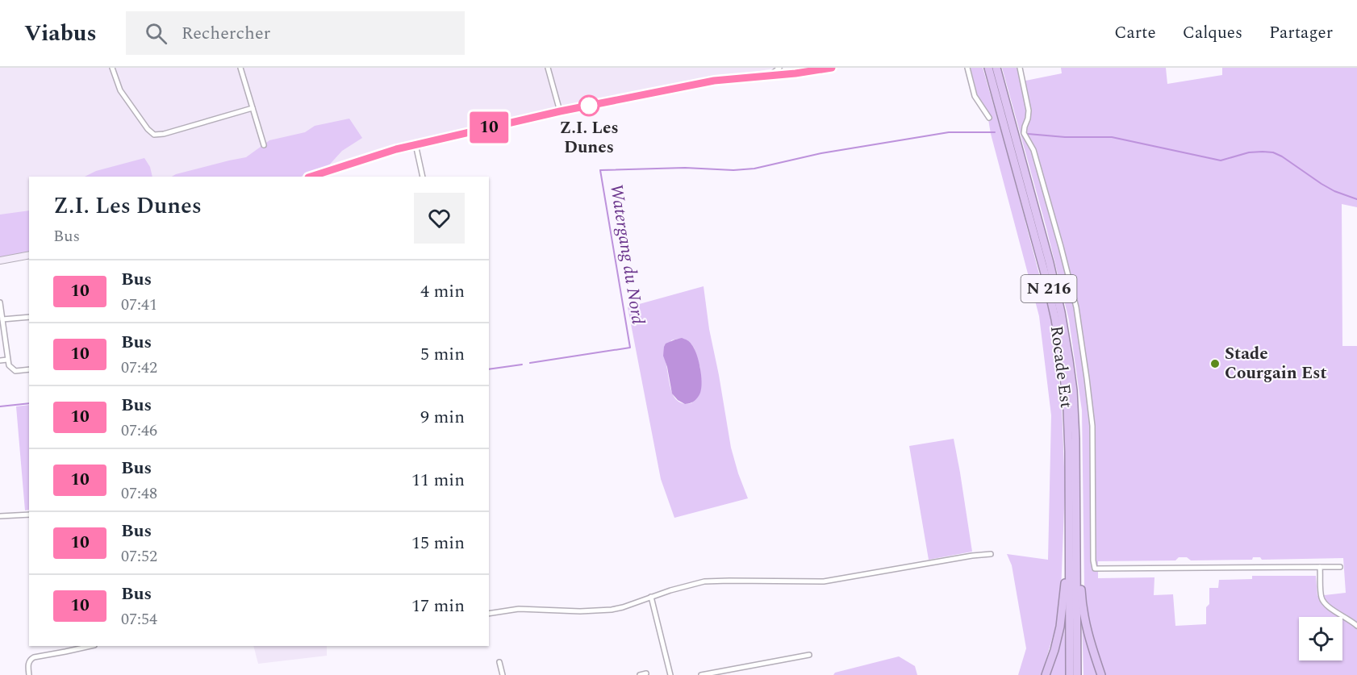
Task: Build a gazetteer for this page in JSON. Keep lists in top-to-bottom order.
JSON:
{
  "streets": {
    "highway": ["N 216", "Rocade Est"]
  },
  "water": ["Watergang du Nord"],
  "places": ["Z.I. Les Dunes", "Stade Courgain Est"],
  "lines": ["bus line 10"],
  "page": {
    "header": "Viabus",
    "search": "Rechercher",
    "nav": ["Carte", "Calques", "Partager"],
    "on_map": "10",
    "heading": ["Z.I. Les Dunes", "Bus"],
    "list": [
      {
        "mark": "10",
        "name": "Bus",
        "note": "07:41",
        "value": "4 min"
      },
      {
        "mark": "10",
        "name": "Bus",
        "note": "07:42",
        "value": "5 min"
      },
      {
        "mark": "10",
        "name": "Bus",
        "note": "07:46",
        "value": "9 min"
      },
      {
        "mark": "10",
        "name": "Bus",
        "note": "07:48",
        "value": "11 min"
      },
      {
        "mark": "10",
        "name": "Bus",
        "note": "07:52",
        "value": "15 min"
      },
      {
        "mark": "10",
        "name": "Bus",
        "note": "07:54",
        "value": "17 min"
      }
    ]
  }
}
